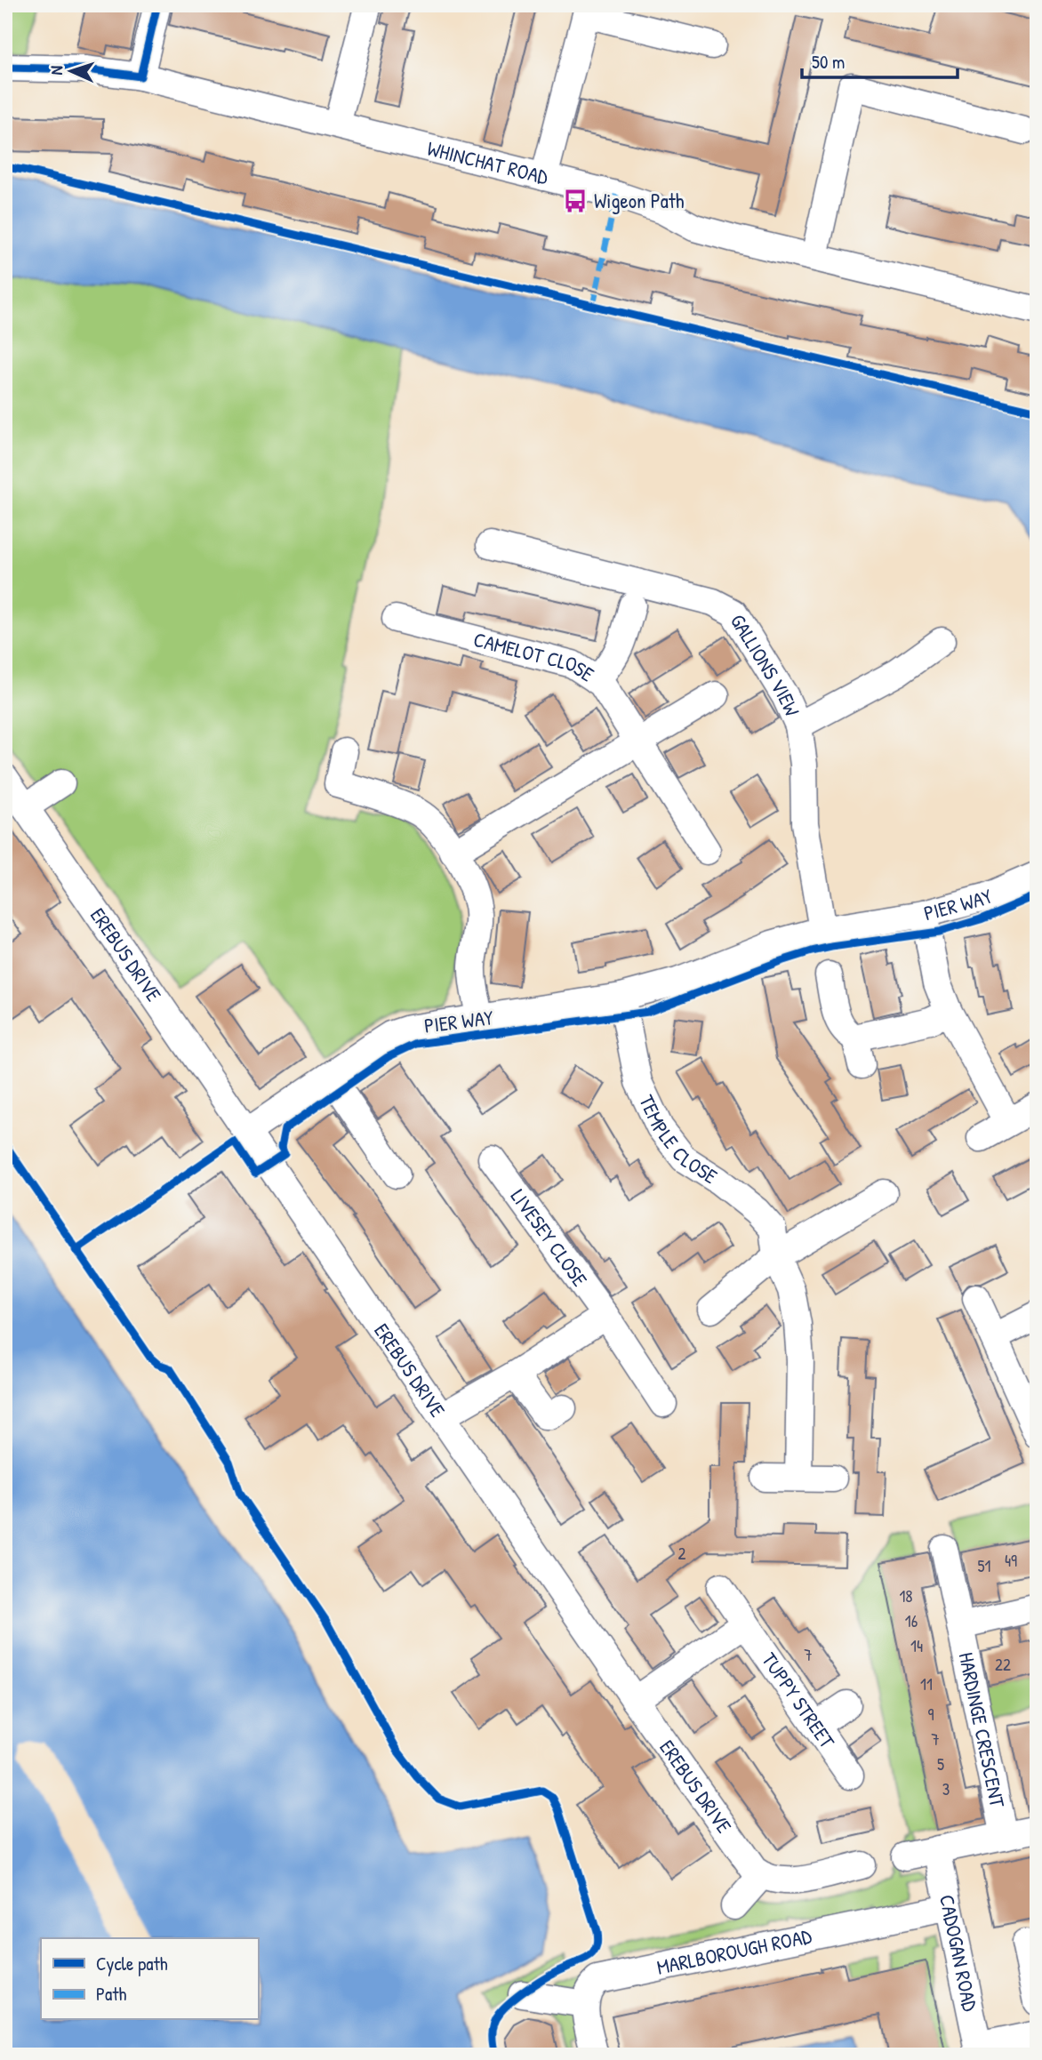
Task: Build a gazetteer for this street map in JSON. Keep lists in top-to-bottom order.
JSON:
{
  "streets": {
    "street": [
      "WHINCHAT ROAD",
      "CAMELOT CLOSE",
      "GALLIONS VIEW",
      "PIER WAY",
      "EREBUS DRIVE",
      "TEMPLE CLOSE",
      "LIVESEY CLOSE",
      "TUPPY STREET",
      "HARDINGE CRESCENT",
      "MARLBOROUGH ROAD",
      "CADOGAN ROAD"
    ]
  },
  "crossings": [
    ["GALLIONS VIEW", "PIER WAY"],
    ["PIER WAY", "EREBUS DRIVE"],
    ["PIER WAY", "TEMPLE CLOSE"],
    ["MARLBOROUGH ROAD", "CADOGAN ROAD"]
  ],
  "places": {
    "bus stop": ["Wigeon Path"]
  },
  "house_numbers": [
    "2",
    "49",
    "51",
    "18",
    "16",
    "14",
    "7",
    "22",
    "11",
    "9",
    "7",
    "5",
    "3"
  ],
  "legend": ["Cycle path", "Path"],
  "scale_bar": "50 m",
  "north": "left"
}
